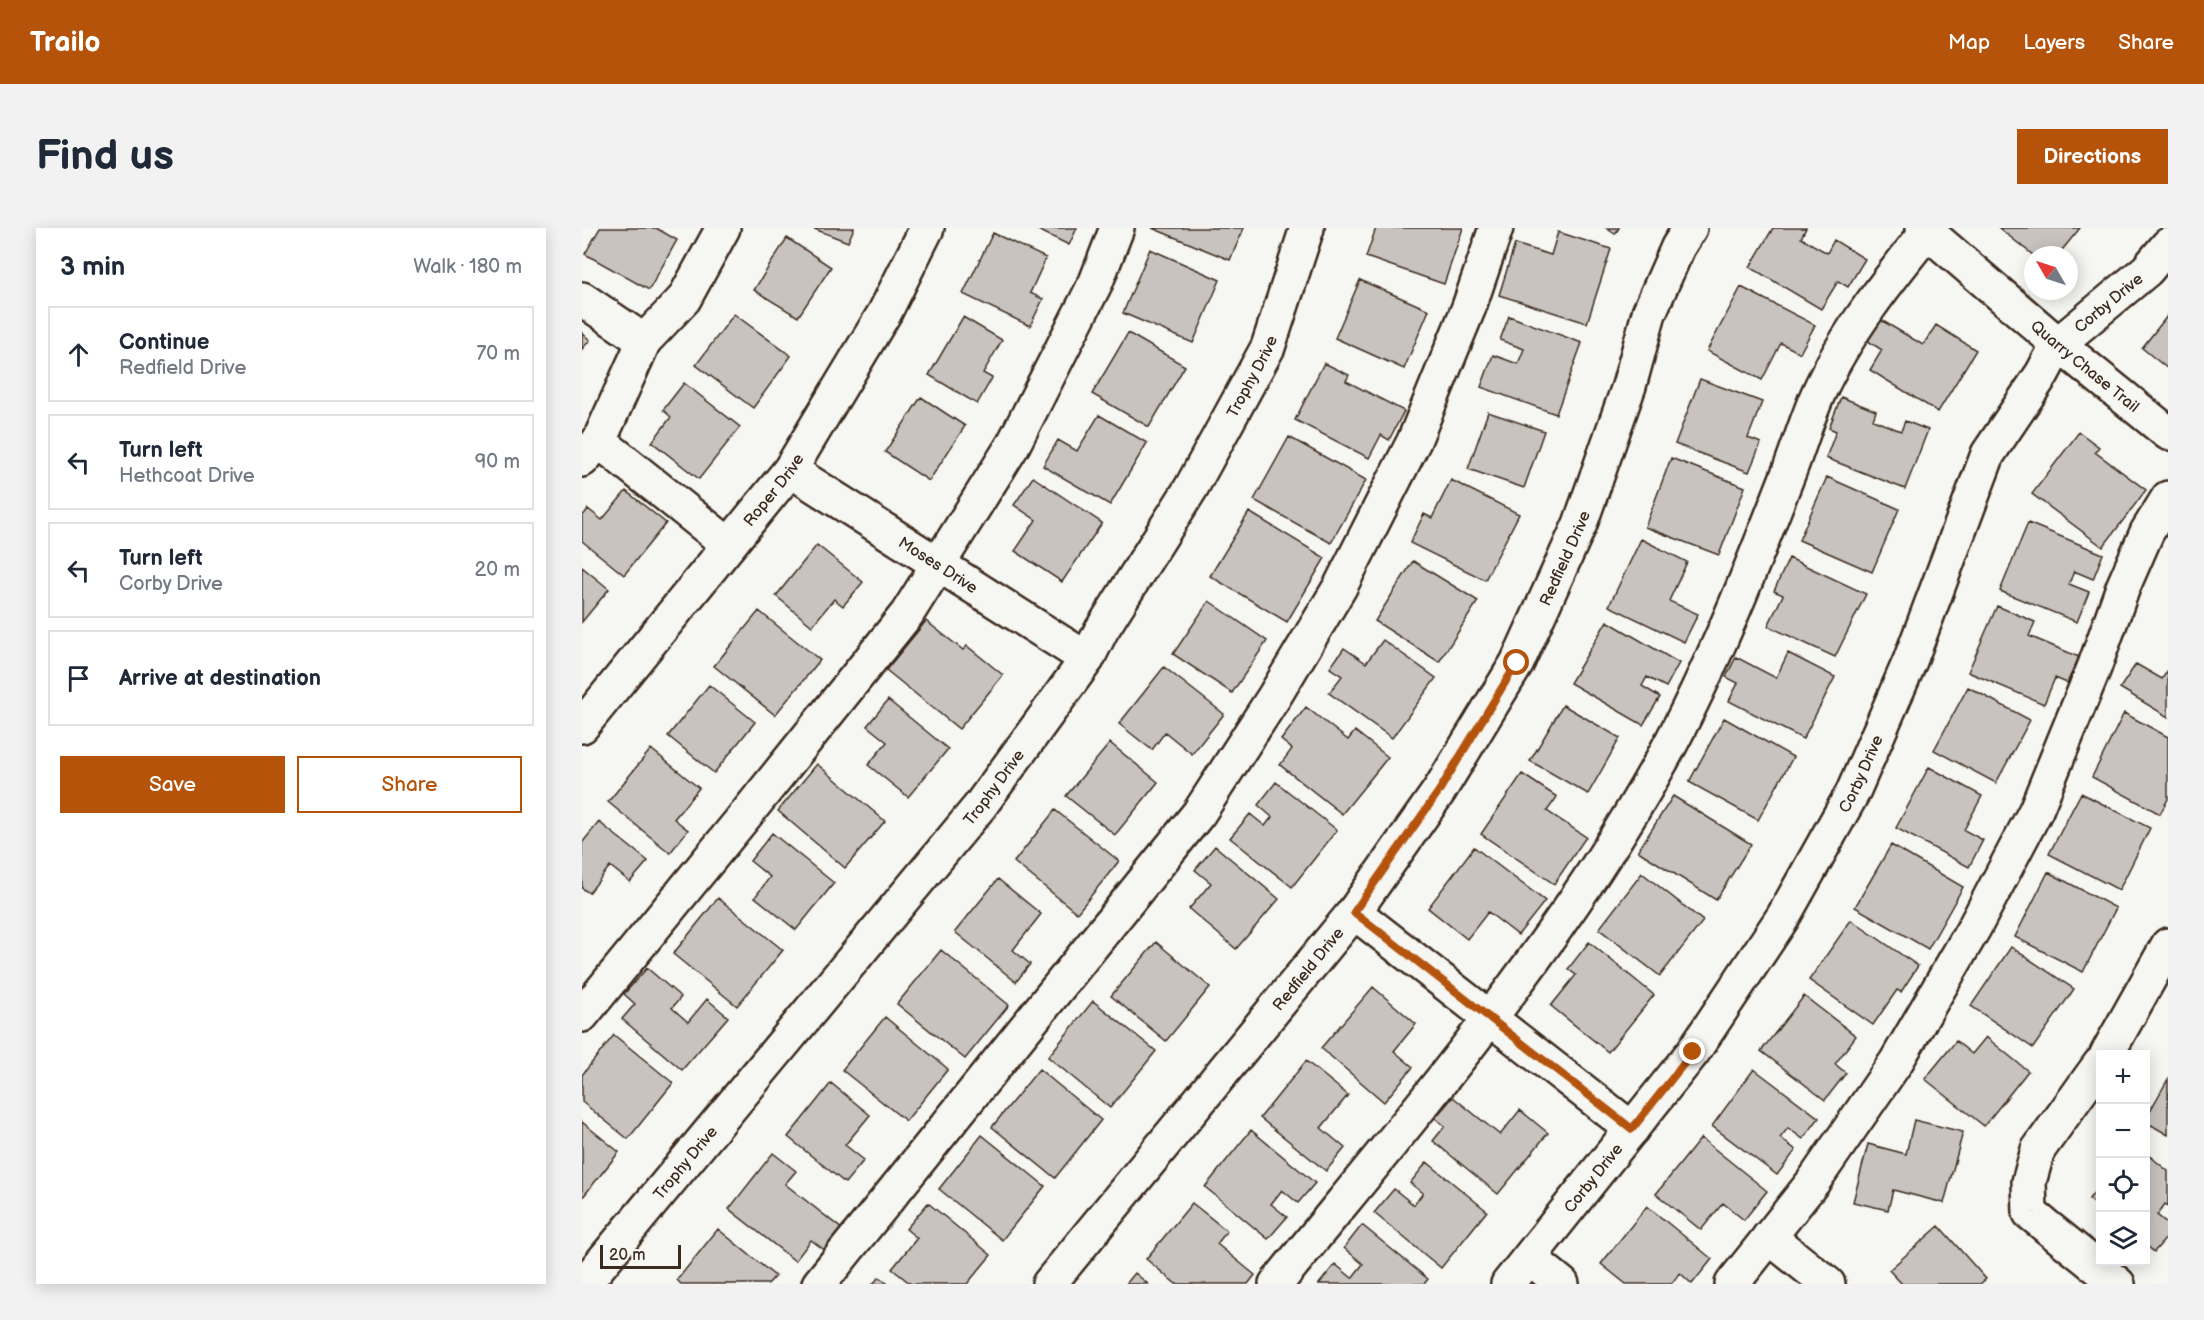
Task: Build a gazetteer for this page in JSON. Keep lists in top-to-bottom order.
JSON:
{
  "streets": {
    "street": [
      "Corby Drive",
      "Quarry Chase Trail",
      "Trophy Drive",
      "Roper Drive",
      "Redfield Drive",
      "Moses Drive"
    ]
  },
  "crossings": [
    ["Corby Drive", "Quarry Chase Trail"],
    ["Trophy Drive", "Moses Drive"],
    ["Roper Drive", "Moses Drive"]
  ],
  "scale_bar": "20 m",
  "north": "top left",
  "page": {
    "header": "Trailo",
    "nav": ["Map", "Layers", "Share"],
    "buttons": [
      "Directions",
      ["Save", "Share"]
    ],
    "title": "Find us",
    "heading": ["3 min", "Walk · 180 m"],
    "list": [
      ["Continue", "Redfield Drive", "70 m"],
      ["Turn left", "Hethcoat Drive", "90 m"],
      ["Turn left", "Corby Drive", "20 m"],
      "Arrive at destination"
    ],
    "map_buttons": ["+", "−"],
    "scale": "20 m"
  }
}
